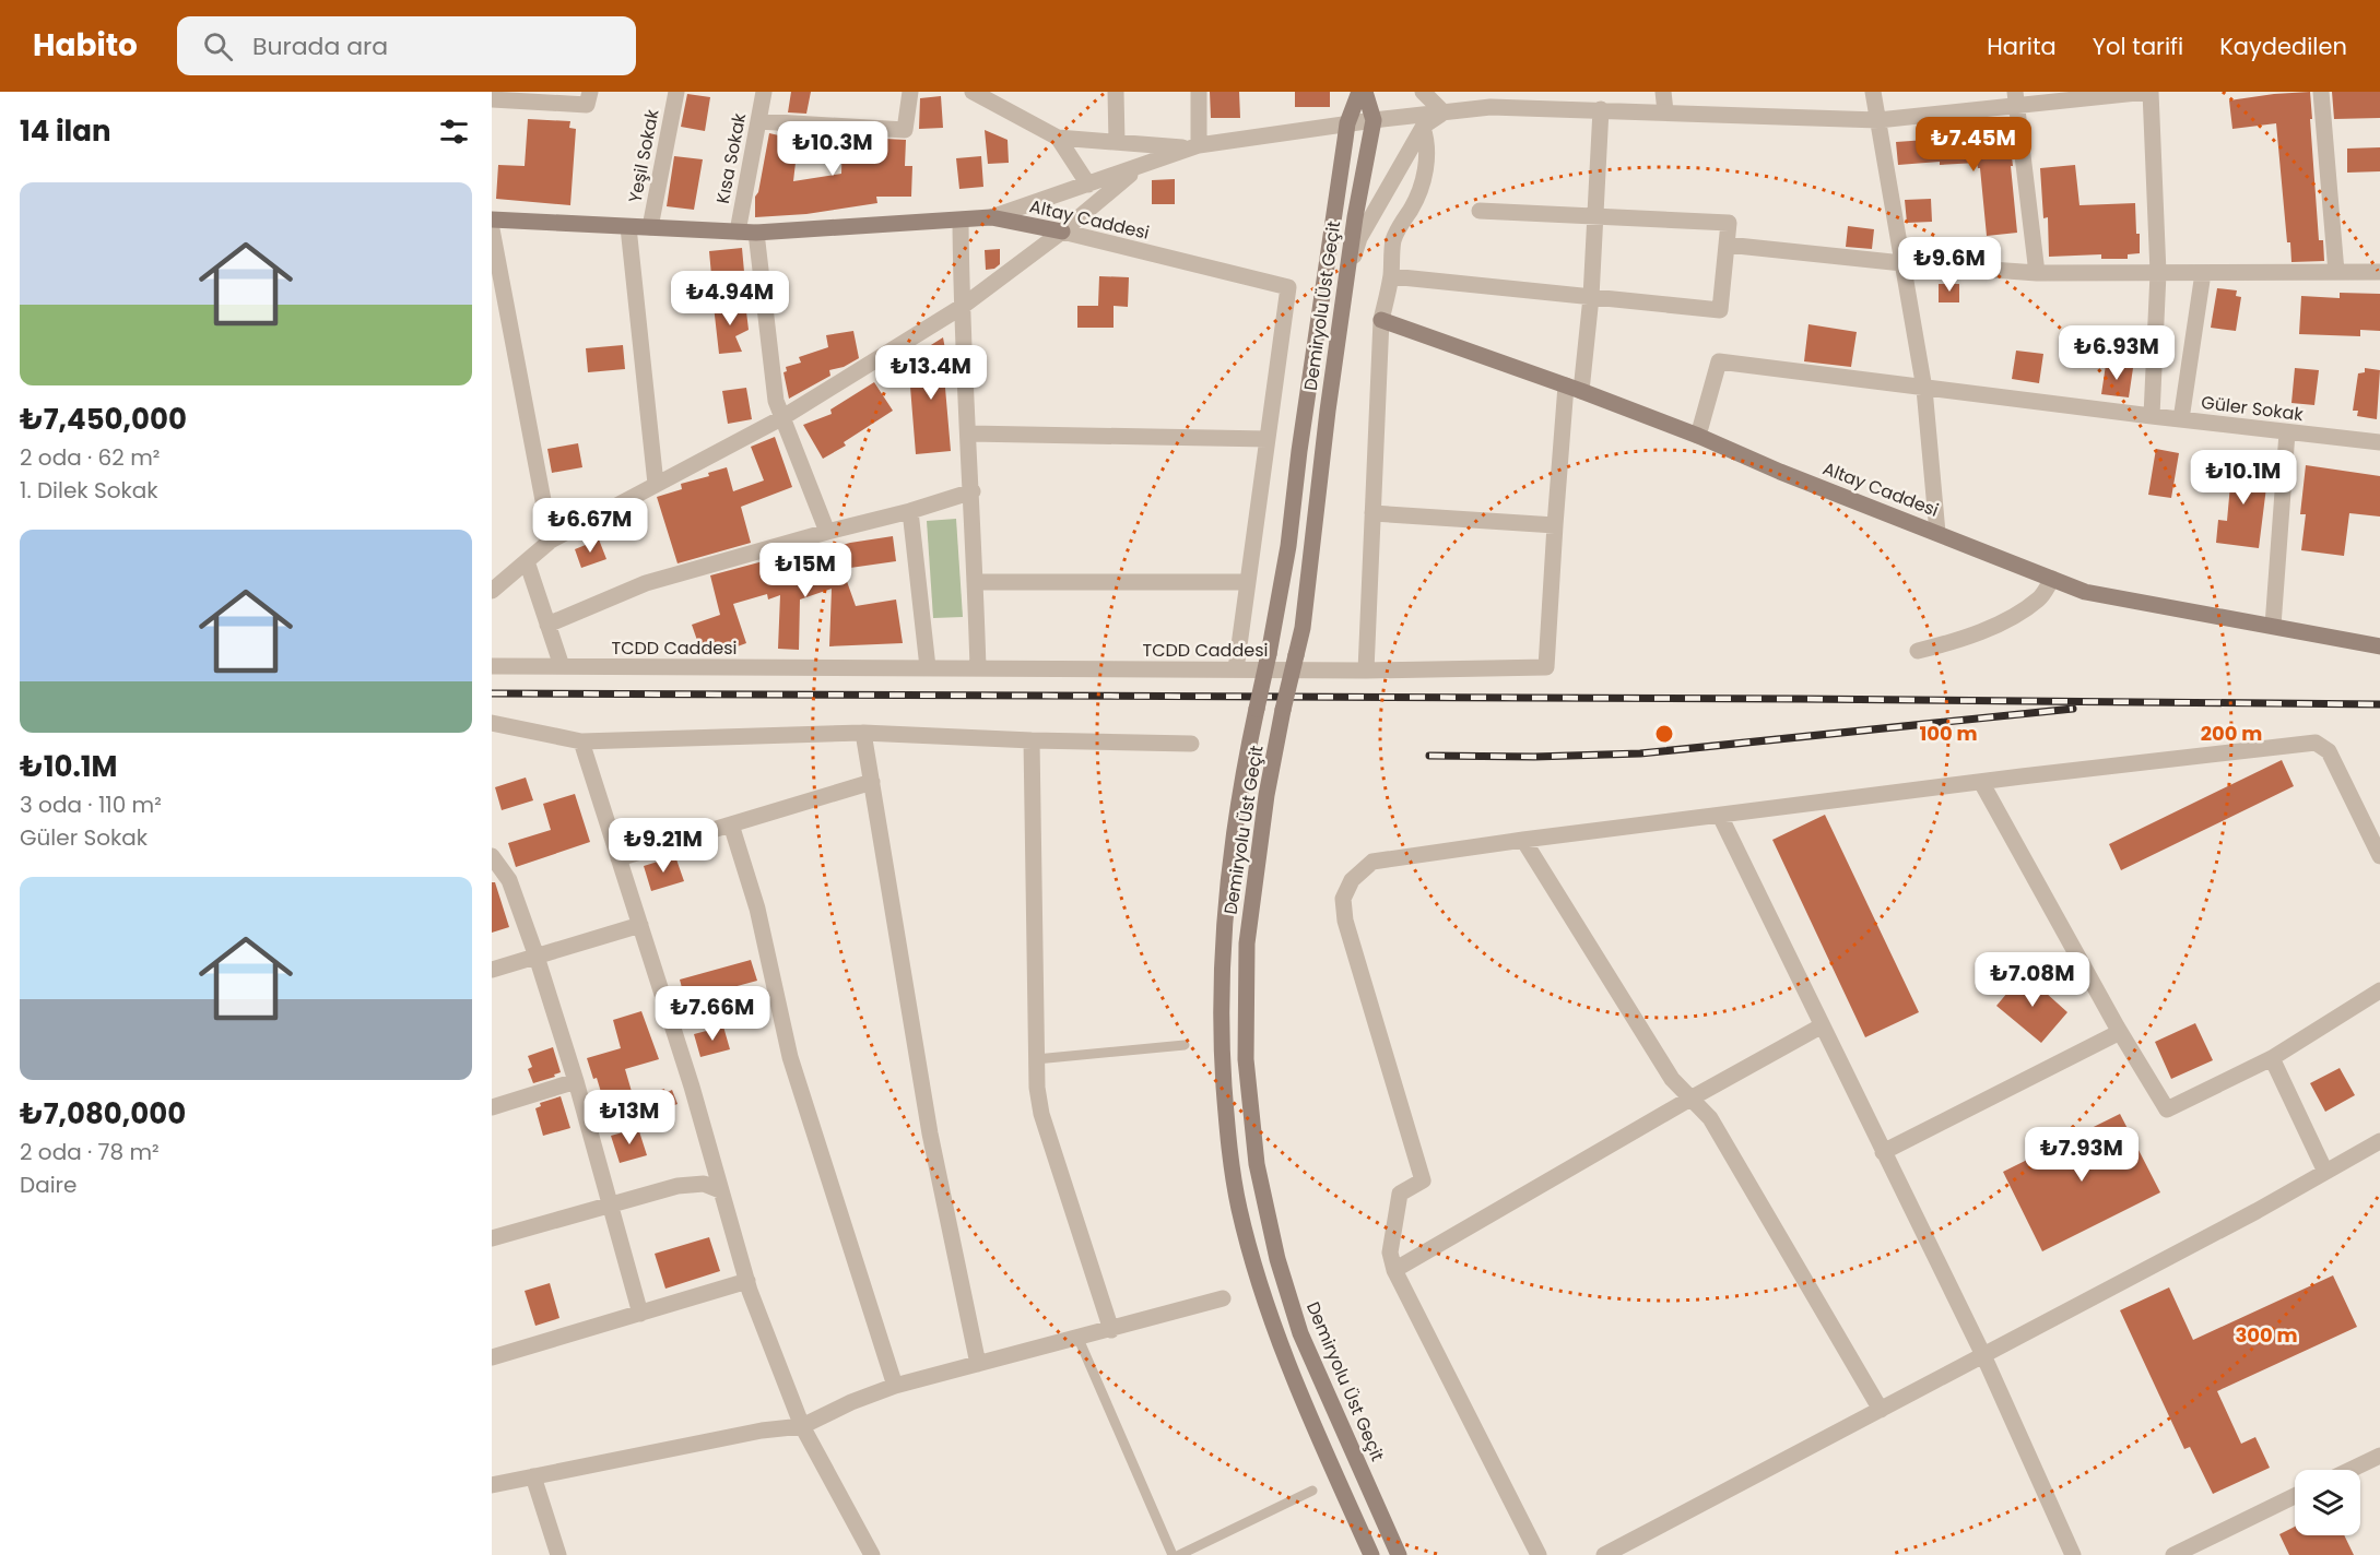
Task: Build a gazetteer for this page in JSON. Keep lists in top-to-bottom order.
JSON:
{
  "streets": {
    "main road": ["Altay Caddesi", "Demiryolu Üst Geçit"],
    "street": [
      "Yeşil Sokak",
      "Kısa Sokak",
      "Güler Sokak",
      "TCDD Caddesi"
    ]
  },
  "crossings": [
    ["Yeşil Sokak", "Altay Caddesi"],
    ["Kısa Sokak", "Altay Caddesi"],
    ["Altay Caddesi", "Güler Sokak"],
    ["Altay Caddesi", "TCDD Caddesi"]
  ],
  "page": {
    "header": "Habito",
    "search": "Burada ara",
    "nav": ["Harita", "Yol tarifi", "Kaydedilen"],
    "heading": "14 ilan",
    "price": [
      "₺7.45M",
      "₺10.3M",
      "₺9.6M",
      "₺4.94M",
      "₺6.93M",
      "₺13.4M",
      "₺10.1M",
      "₺6.67M",
      "₺15M",
      "₺9.21M",
      "₺7.08M",
      "₺7.66M",
      "₺13M",
      "₺7.93M"
    ],
    "list": [
      {
        "name": "₺7,450,000",
        "note": "2 oda · 62 m² · 1. Dilek Sokak"
      },
      {
        "name": "₺10.1M",
        "note": "3 oda · 110 m² · Güler Sokak"
      },
      {
        "name": "₺7,080,000",
        "note": "2 oda · 78 m² · Daire"
      }
    ]
  },
  "rings": ["100 m", "200 m", "300 m"]
}
